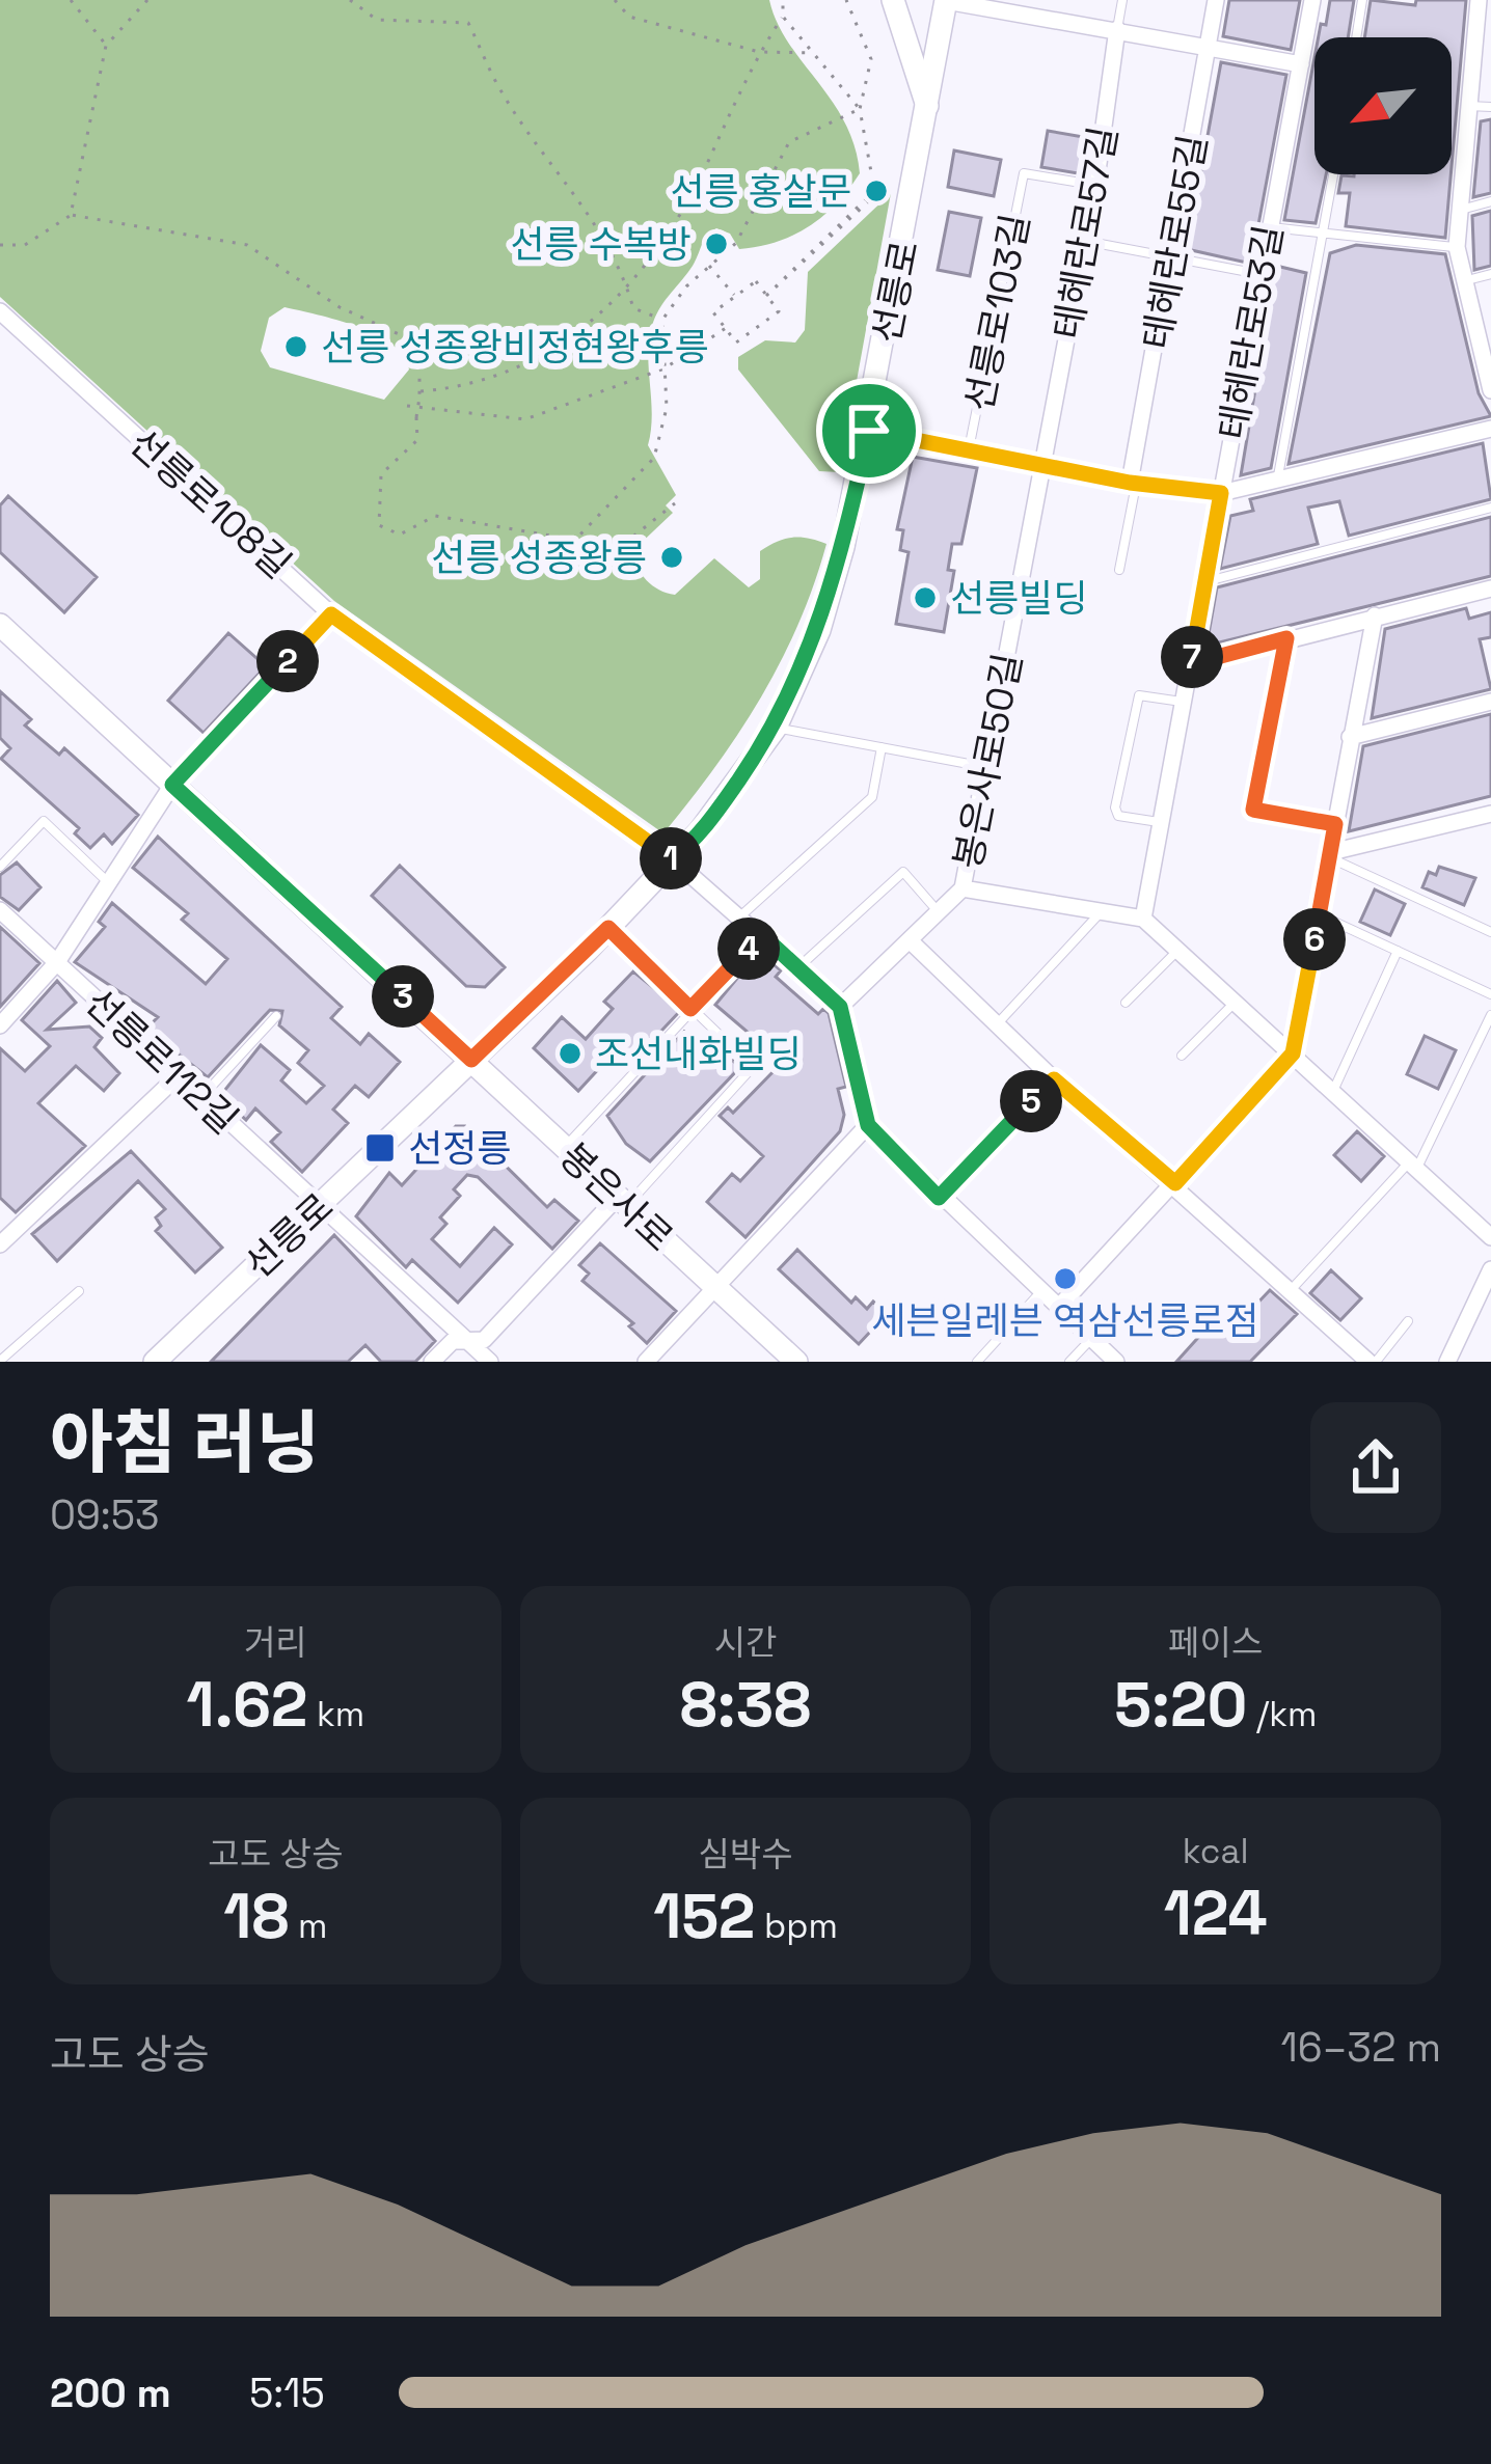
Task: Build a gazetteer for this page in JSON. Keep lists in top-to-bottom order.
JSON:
{
  "streets": {
    "main road": ["선릉로", "봉은사로"],
    "street": [
      "테헤란로57길",
      "테헤란로55길",
      "선릉로103길",
      "테헤란로53길",
      "선릉로108길",
      "봉은사로50길",
      "선릉로112길"
    ]
  },
  "crossings": [
    ["테헤란로57길", "선릉로103길"],
    ["테헤란로57길", "봉은사로50길"],
    ["테헤란로55길", "선릉로103길"],
    ["선릉로", "선릉로103길"],
    ["선릉로", "선릉로108길"],
    ["선릉로", "선릉로112길"],
    ["선릉로", "봉은사로"],
    ["선릉로103길", "테헤란로53길"],
    ["선릉로103길", "봉은사로50길"],
    ["선릉로108길", "봉은사로50길"]
  ],
  "places": {
    "other": [
      "선릉 홍살문",
      "선릉 수복방",
      "선릉 성종왕비정현왕후릉",
      "선릉 성종왕릉",
      "선릉빌딩",
      "조선내화빌딩",
      "세븐일레븐 역삼선릉로점"
    ],
    "transit": ["선정릉"]
  },
  "north": "bottom left",
  "page": {
    "pins": [
      "7",
      "2",
      "1",
      "6",
      "4",
      "3",
      "5"
    ],
    "heading": ["아침 러닝", "09:53"],
    "stats": [
      ["거리", "1.62 km"],
      ["시간", "8:38"],
      ["페이스", "5:20 /km"],
      ["고도 상승", "18 m"],
      ["심박수", "152 bpm"],
      ["kcal", "124"]
    ],
    "chart": ["고도 상승", "16–32 m"],
    "list": [
      {
        "name": "200 m",
        "note": "5:15"
      }
    ]
  }
}
